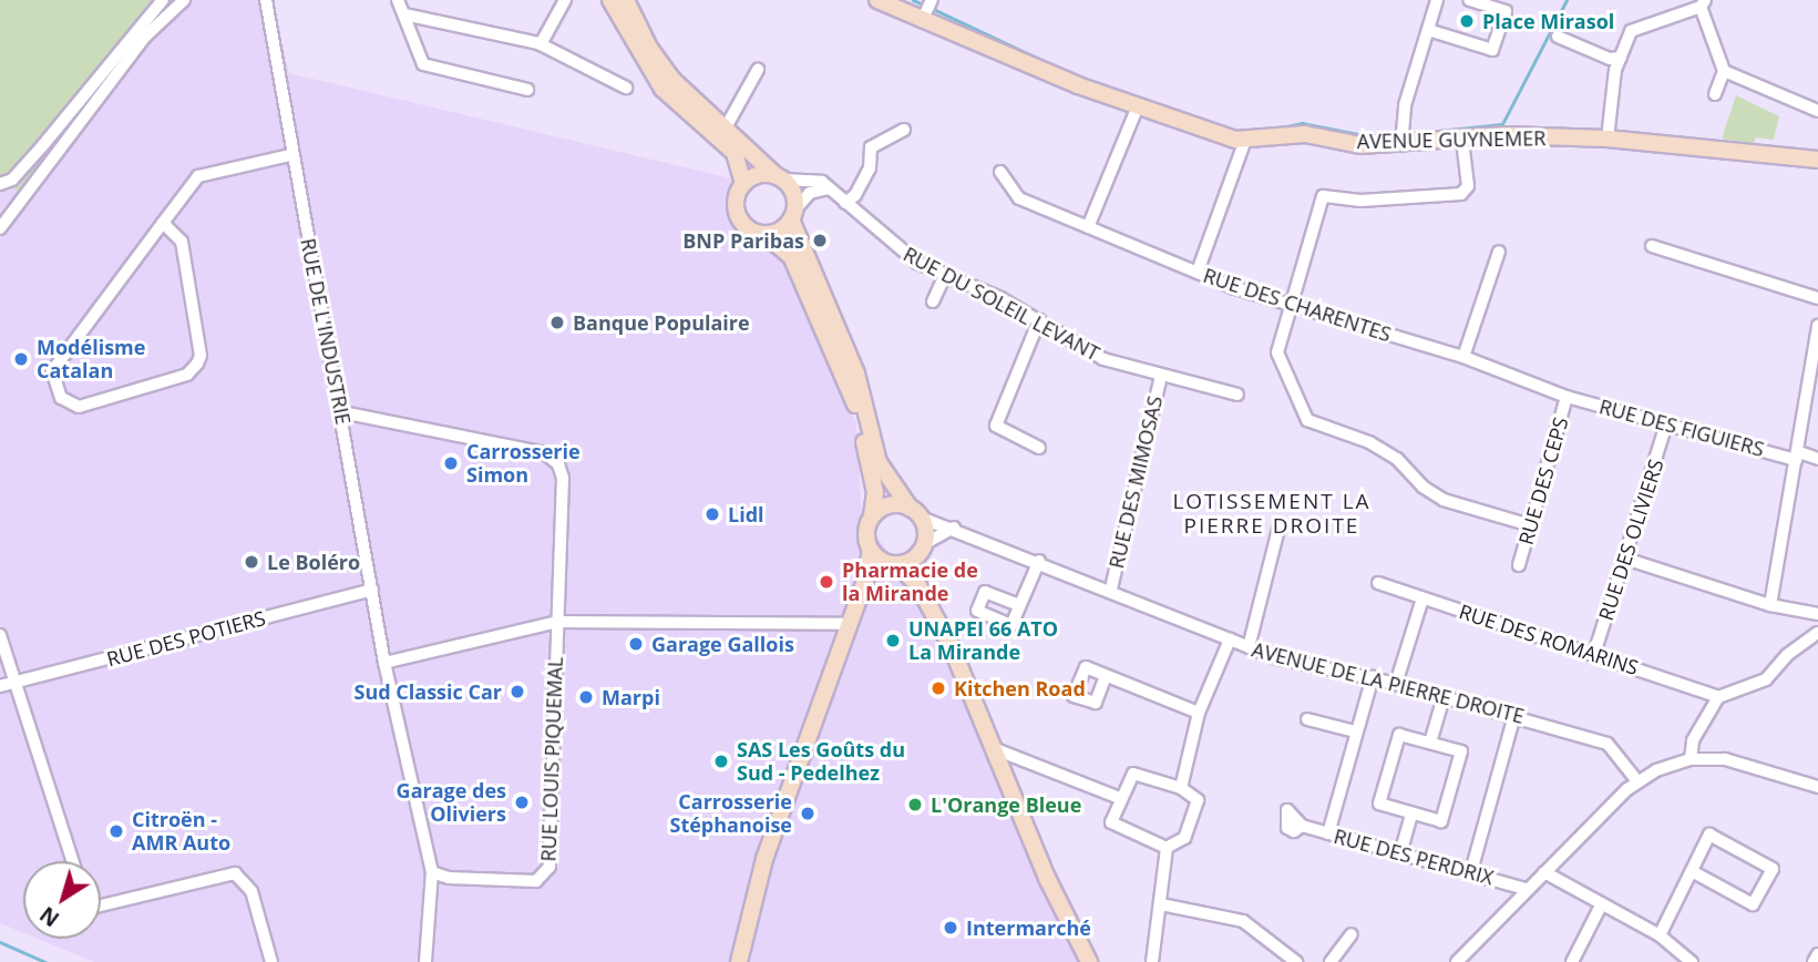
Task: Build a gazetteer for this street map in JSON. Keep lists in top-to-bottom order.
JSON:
{
  "streets": {
    "main road": ["AVENUE GUYNEMER"],
    "street": [
      "RUE DU SOLEIL LEVANT",
      "RUE DES CHARENTES",
      "RUE DE L'INDUSTRIE",
      "RUE DES FIGUIERS",
      "RUE DES CEPS",
      "RUE DES MIMOSAS",
      "RUE DES OLIVIERS",
      "RUE DES POTIERS",
      "RUE DES ROMARINS",
      "AVENUE DE LA PIERRE DROITE",
      "RUE LOUIS PIQUEMAL",
      "RUE DES PERDRIX"
    ]
  },
  "crossings": [
    ["RUE DU SOLEIL LEVANT", "RUE DES MIMOSAS"],
    ["RUE DES CHARENTES", "RUE DES FIGUIERS"],
    ["RUE DES CHARENTES", "RUE DES CEPS"],
    ["RUE DE L'INDUSTRIE", "RUE DES POTIERS"],
    ["RUE DE L'INDUSTRIE", "RUE LOUIS PIQUEMAL"],
    ["RUE DES FIGUIERS", "RUE DES CEPS"],
    ["RUE DES FIGUIERS", "RUE DES OLIVIERS"],
    ["RUE DES MIMOSAS", "AVENUE DE LA PIERRE DROITE"],
    ["RUE DES OLIVIERS", "RUE DES ROMARINS"]
  ],
  "districts": ["LOTISSEMENT LA PIERRE DROITE"],
  "places": [
    "Place Mirasol",
    "BNP Paribas",
    "Banque Populaire",
    "Modélisme Catalan",
    "Carrosserie Simon",
    "Lidl",
    "Le Boléro",
    "Pharmacie de la Mirande",
    "UNAPEI 66 ATO La Mirande",
    "Garage Gallois",
    "Kitchen Road",
    "Sud Classic Car",
    "Marpi",
    "SAS Les Goûts du Sud - Pedelhez",
    "Garage des Oliviers",
    "L'Orange Bleue",
    "Carrosserie Stéphanoise",
    "Citroën - AMR Auto",
    "Intermarché"
  ],
  "north": "bottom left"
}
